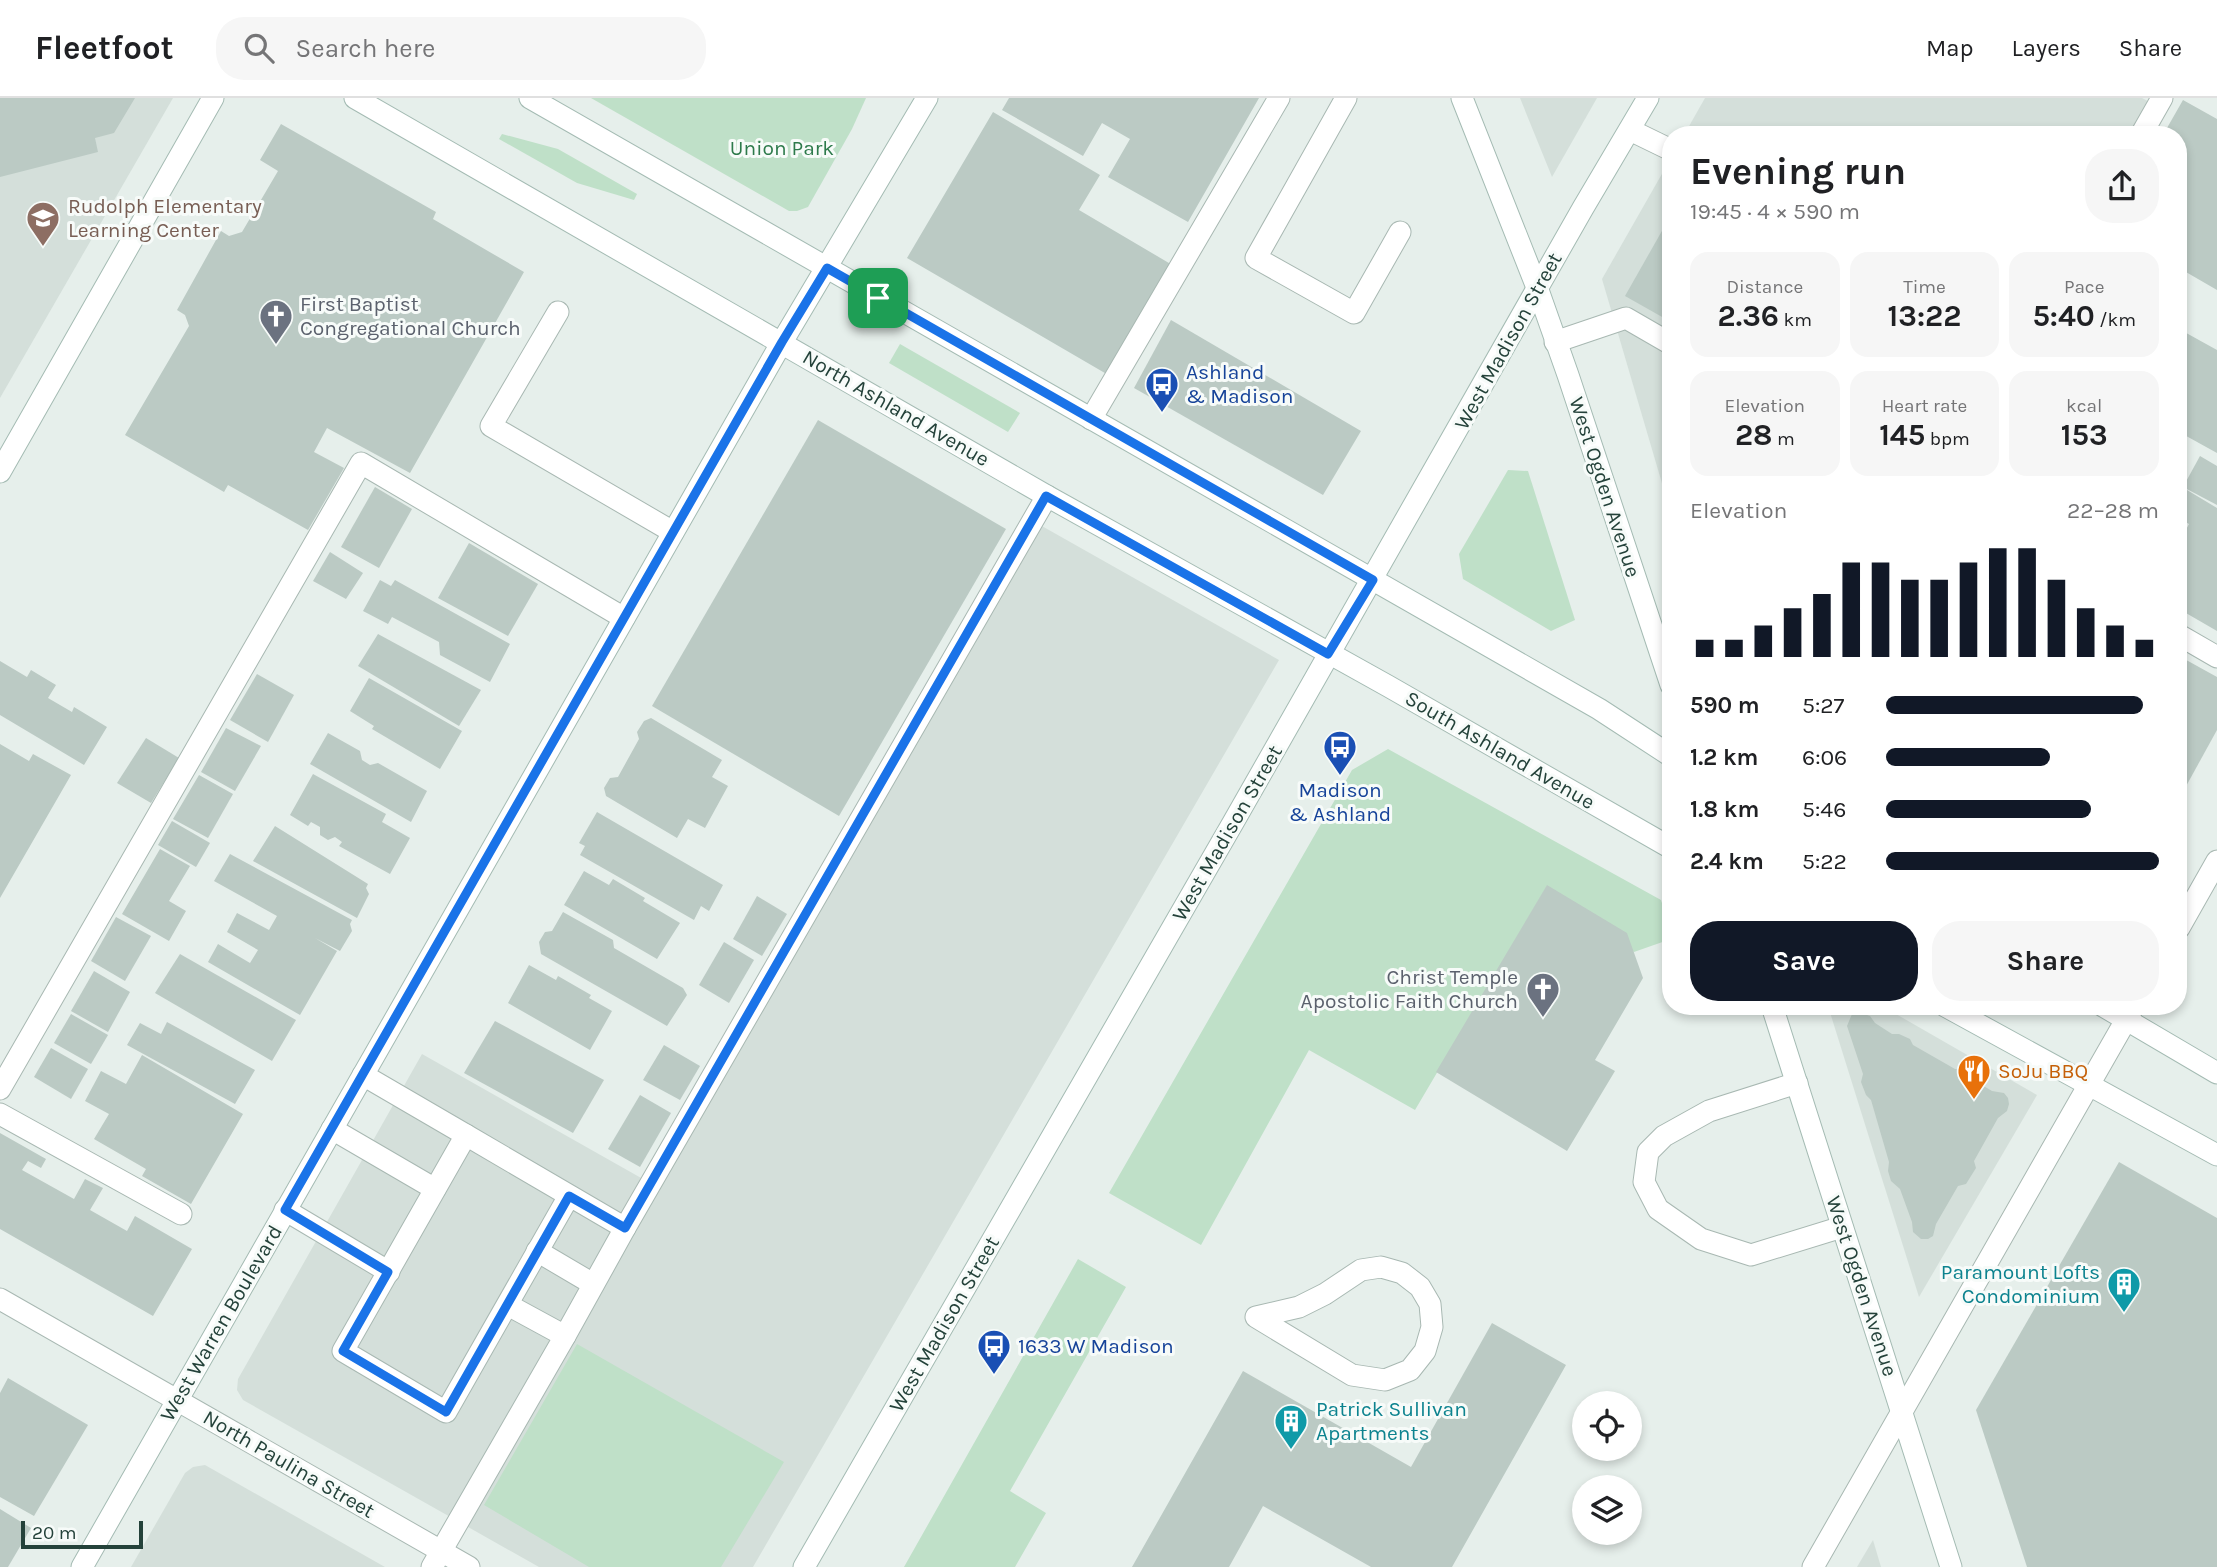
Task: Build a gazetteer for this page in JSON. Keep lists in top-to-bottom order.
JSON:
{
  "streets": {
    "main road": [
      "West Madison Street",
      "North Ashland Avenue",
      "West Ogden Avenue",
      "South Ashland Avenue",
      "West Warren Boulevard",
      "North Paulina Street"
    ]
  },
  "crossings": [
    ["West Madison Street", "North Ashland Avenue"],
    ["West Madison Street", "West Ogden Avenue"],
    ["West Madison Street", "South Ashland Avenue"],
    ["North Ashland Avenue", "South Ashland Avenue"],
    ["North Ashland Avenue", "West Warren Boulevard"],
    ["West Warren Boulevard", "North Paulina Street"]
  ],
  "parks": ["Union Park"],
  "places": {
    "school or university": ["Rudolph Elementary Learning Center"],
    "church": ["First Baptist Congregational Church", "Christ Temple Apostolic Faith Church"],
    "bus stop": ["Ashland & Madison", "Madison & Ashland", "1633 W Madison"],
    "restaurant": ["SoJu BBQ"],
    "building": ["Paramount Lofts Condominium", "Patrick Sullivan Apartments"]
  },
  "scale_bar": "20 m",
  "page": {
    "header": "Fleetfoot",
    "search": "Search here",
    "nav": ["Map", "Layers", "Share"],
    "heading": ["Evening run", "19:45 · 4 × 590 m"],
    "stats": [
      ["Distance", "2.36 km"],
      ["Time", "13:22"],
      ["Pace", "5:40 /km"],
      ["Elevation", "28 m"],
      ["Heart rate", "145 bpm"],
      ["kcal", "153"]
    ],
    "chart": ["Elevation", "22–28 m"],
    "list": [
      {
        "name": "590 m",
        "note": "5:27"
      },
      {
        "name": "1.2 km",
        "note": "6:06"
      },
      {
        "name": "1.8 km",
        "note": "5:46"
      },
      {
        "name": "2.4 km",
        "note": "5:22"
      }
    ],
    "buttons": ["Save", "Share"],
    "scale": "20 m"
  }
}
